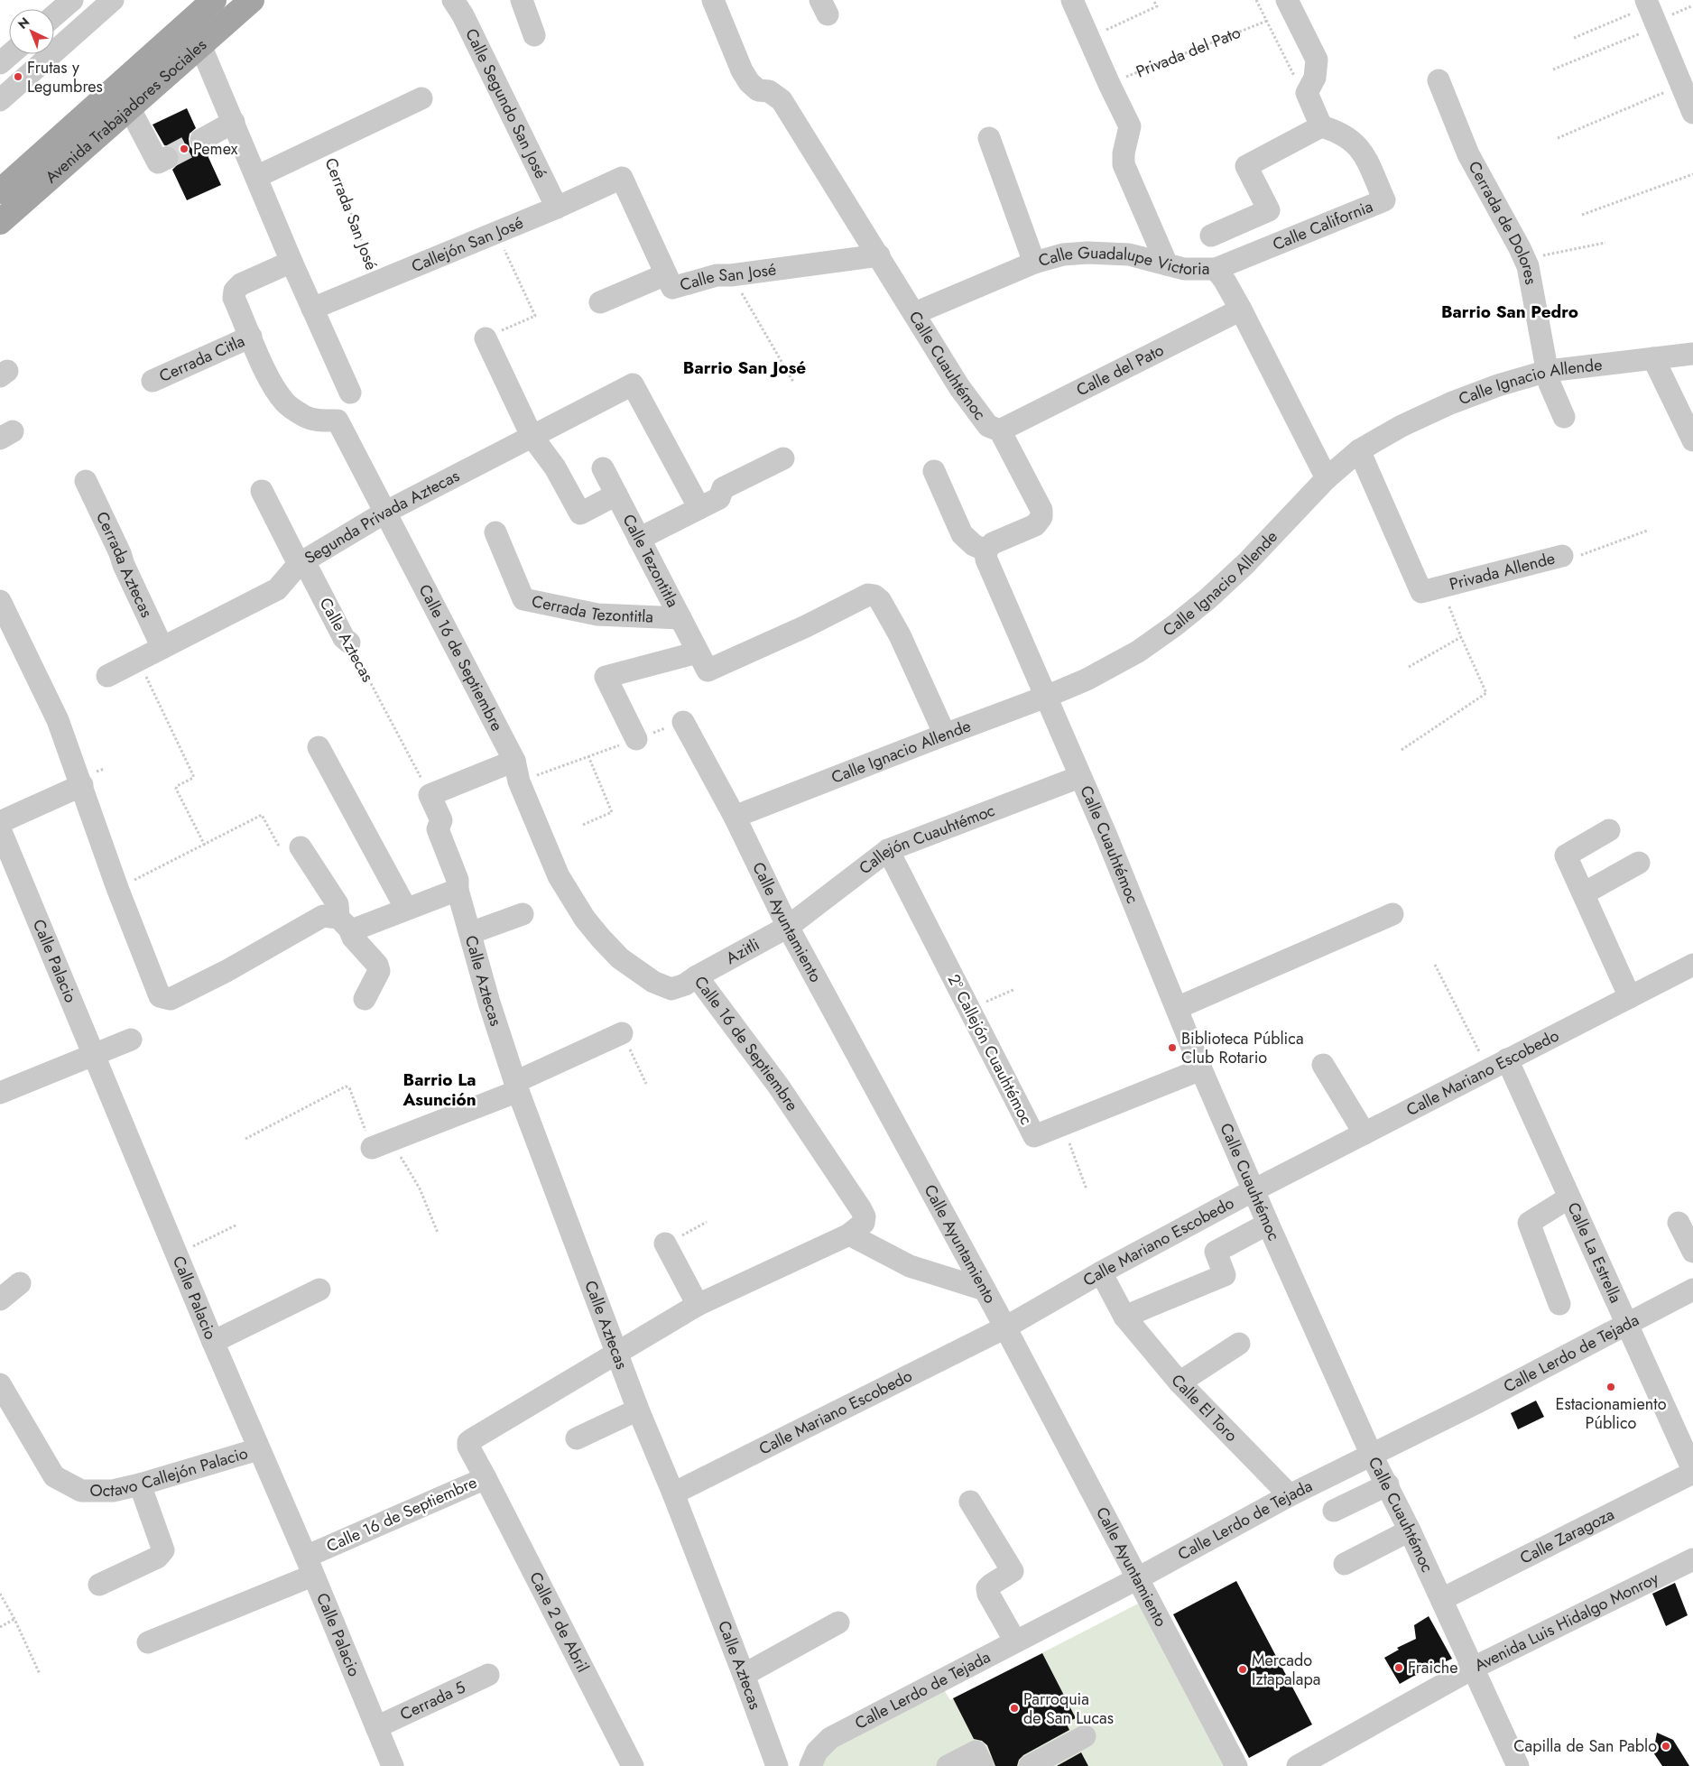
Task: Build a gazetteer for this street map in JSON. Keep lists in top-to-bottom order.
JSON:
{
  "streets": {
    "main road": ["Avenida Trabajadores Sociales"],
    "street": [
      "Calle Segundo San José",
      "Cerrada San José",
      "Cerrada de Dolores",
      "Calle California",
      "Callejón San José",
      "Calle Guadalupe Victoria",
      "Calle San José",
      "Cerrada Citla",
      "Calle Cuauhtémoc",
      "Calle del Pato",
      "Calle Ignacio Allende",
      "Segunda Privada Aztecas",
      "Calle Tezontitla",
      "Cerrada Aztecas",
      "Privada Allende",
      "Cerrada Tezontitla",
      "Calle Aztecas",
      "Calle 16 de Septiembre",
      "Callejón Cuauhtémoc",
      "Calle Ayuntamiento",
      "Azitli",
      "Calle Palacio",
      "2º Callejón Cuauhtémoc",
      "Calle Mariano Escobedo",
      "Calle La Estrella",
      "Calle Lerdo de Tejada",
      "Calle El Toro",
      "Octavo Callejón Palacio",
      "Calle Zaragoza",
      "Calle 2 de Abril",
      "Avenida Luis Hidalgo Monroy",
      "Cerrada 5"
    ],
    "path": ["Privada del Pato"]
  },
  "crossings": [
    ["Calle Segundo San José", "Callejón San José"],
    ["Cerrada San José", "Callejón San José"],
    ["Cerrada de Dolores", "Calle Ignacio Allende"],
    ["Calle California", "Calle Guadalupe Victoria"],
    ["Callejón San José", "Calle San José"],
    ["Calle Guadalupe Victoria", "Calle Cuauhtémoc"],
    ["Calle Guadalupe Victoria", "Calle del Pato"],
    ["Calle Guadalupe Victoria", "Calle Ignacio Allende"],
    ["Calle San José", "Calle Cuauhtémoc"],
    ["Cerrada Citla", "Calle 16 de Septiembre"],
    ["Calle Cuauhtémoc", "Calle del Pato"],
    ["Calle Cuauhtémoc", "Calle Ignacio Allende"],
    ["Calle Cuauhtémoc", "Callejón Cuauhtémoc"],
    ["Calle Cuauhtémoc", "2º Callejón Cuauhtémoc"],
    ["Calle Cuauhtémoc", "Calle Mariano Escobedo"],
    ["Calle Cuauhtémoc", "Calle Lerdo de Tejada"],
    ["Calle Cuauhtémoc", "Calle Zaragoza"],
    ["Calle Cuauhtémoc", "Avenida Luis Hidalgo Monroy"],
    ["Calle Ignacio Allende", "Calle Tezontitla"],
    ["Calle Ignacio Allende", "Privada Allende"],
    ["Calle Ignacio Allende", "Calle Ayuntamiento"],
    ["Segunda Privada Aztecas", "Cerrada Aztecas"],
    ["Segunda Privada Aztecas", "Calle Aztecas"],
    ["Segunda Privada Aztecas", "Calle 16 de Septiembre"],
    ["Calle Tezontitla", "Cerrada Tezontitla"],
    ["Calle Aztecas", "Calle 16 de Septiembre"],
    ["Calle Aztecas", "Calle Mariano Escobedo"],
    ["Calle 16 de Septiembre", "Azitli"],
    ["Calle 16 de Septiembre", "Calle Palacio"],
    ["Calle 16 de Septiembre", "Calle 2 de Abril"],
    ["Callejón Cuauhtémoc", "Calle Ayuntamiento"],
    ["Callejón Cuauhtémoc", "Azitli"],
    ["Callejón Cuauhtémoc", "2º Callejón Cuauhtémoc"],
    ["Calle Ayuntamiento", "Azitli"],
    ["Calle Ayuntamiento", "Calle Mariano Escobedo"],
    ["Calle Ayuntamiento", "Calle Lerdo de Tejada"],
    ["Calle Palacio", "Octavo Callejón Palacio"],
    ["Calle Palacio", "Cerrada 5"],
    ["Calle Mariano Escobedo", "Calle La Estrella"],
    ["Calle Mariano Escobedo", "Calle El Toro"],
    ["Calle La Estrella", "Calle Lerdo de Tejada"],
    ["Calle La Estrella", "Calle Zaragoza"],
    ["Calle Lerdo de Tejada", "Calle El Toro"]
  ],
  "districts": ["Barrio San Pedro", "Barrio San José", "Barrio La Asunción"],
  "places": [
    "Frutas y Legumbres",
    "Pemex",
    "Biblioteca Pública Club Rotario",
    "Estacionamiento Público",
    "Fraiche",
    "Mercado Iztapalapa",
    "Parroquia de San Lucas",
    "Capilla de San Pablo"
  ],
  "north": "top left"
}
